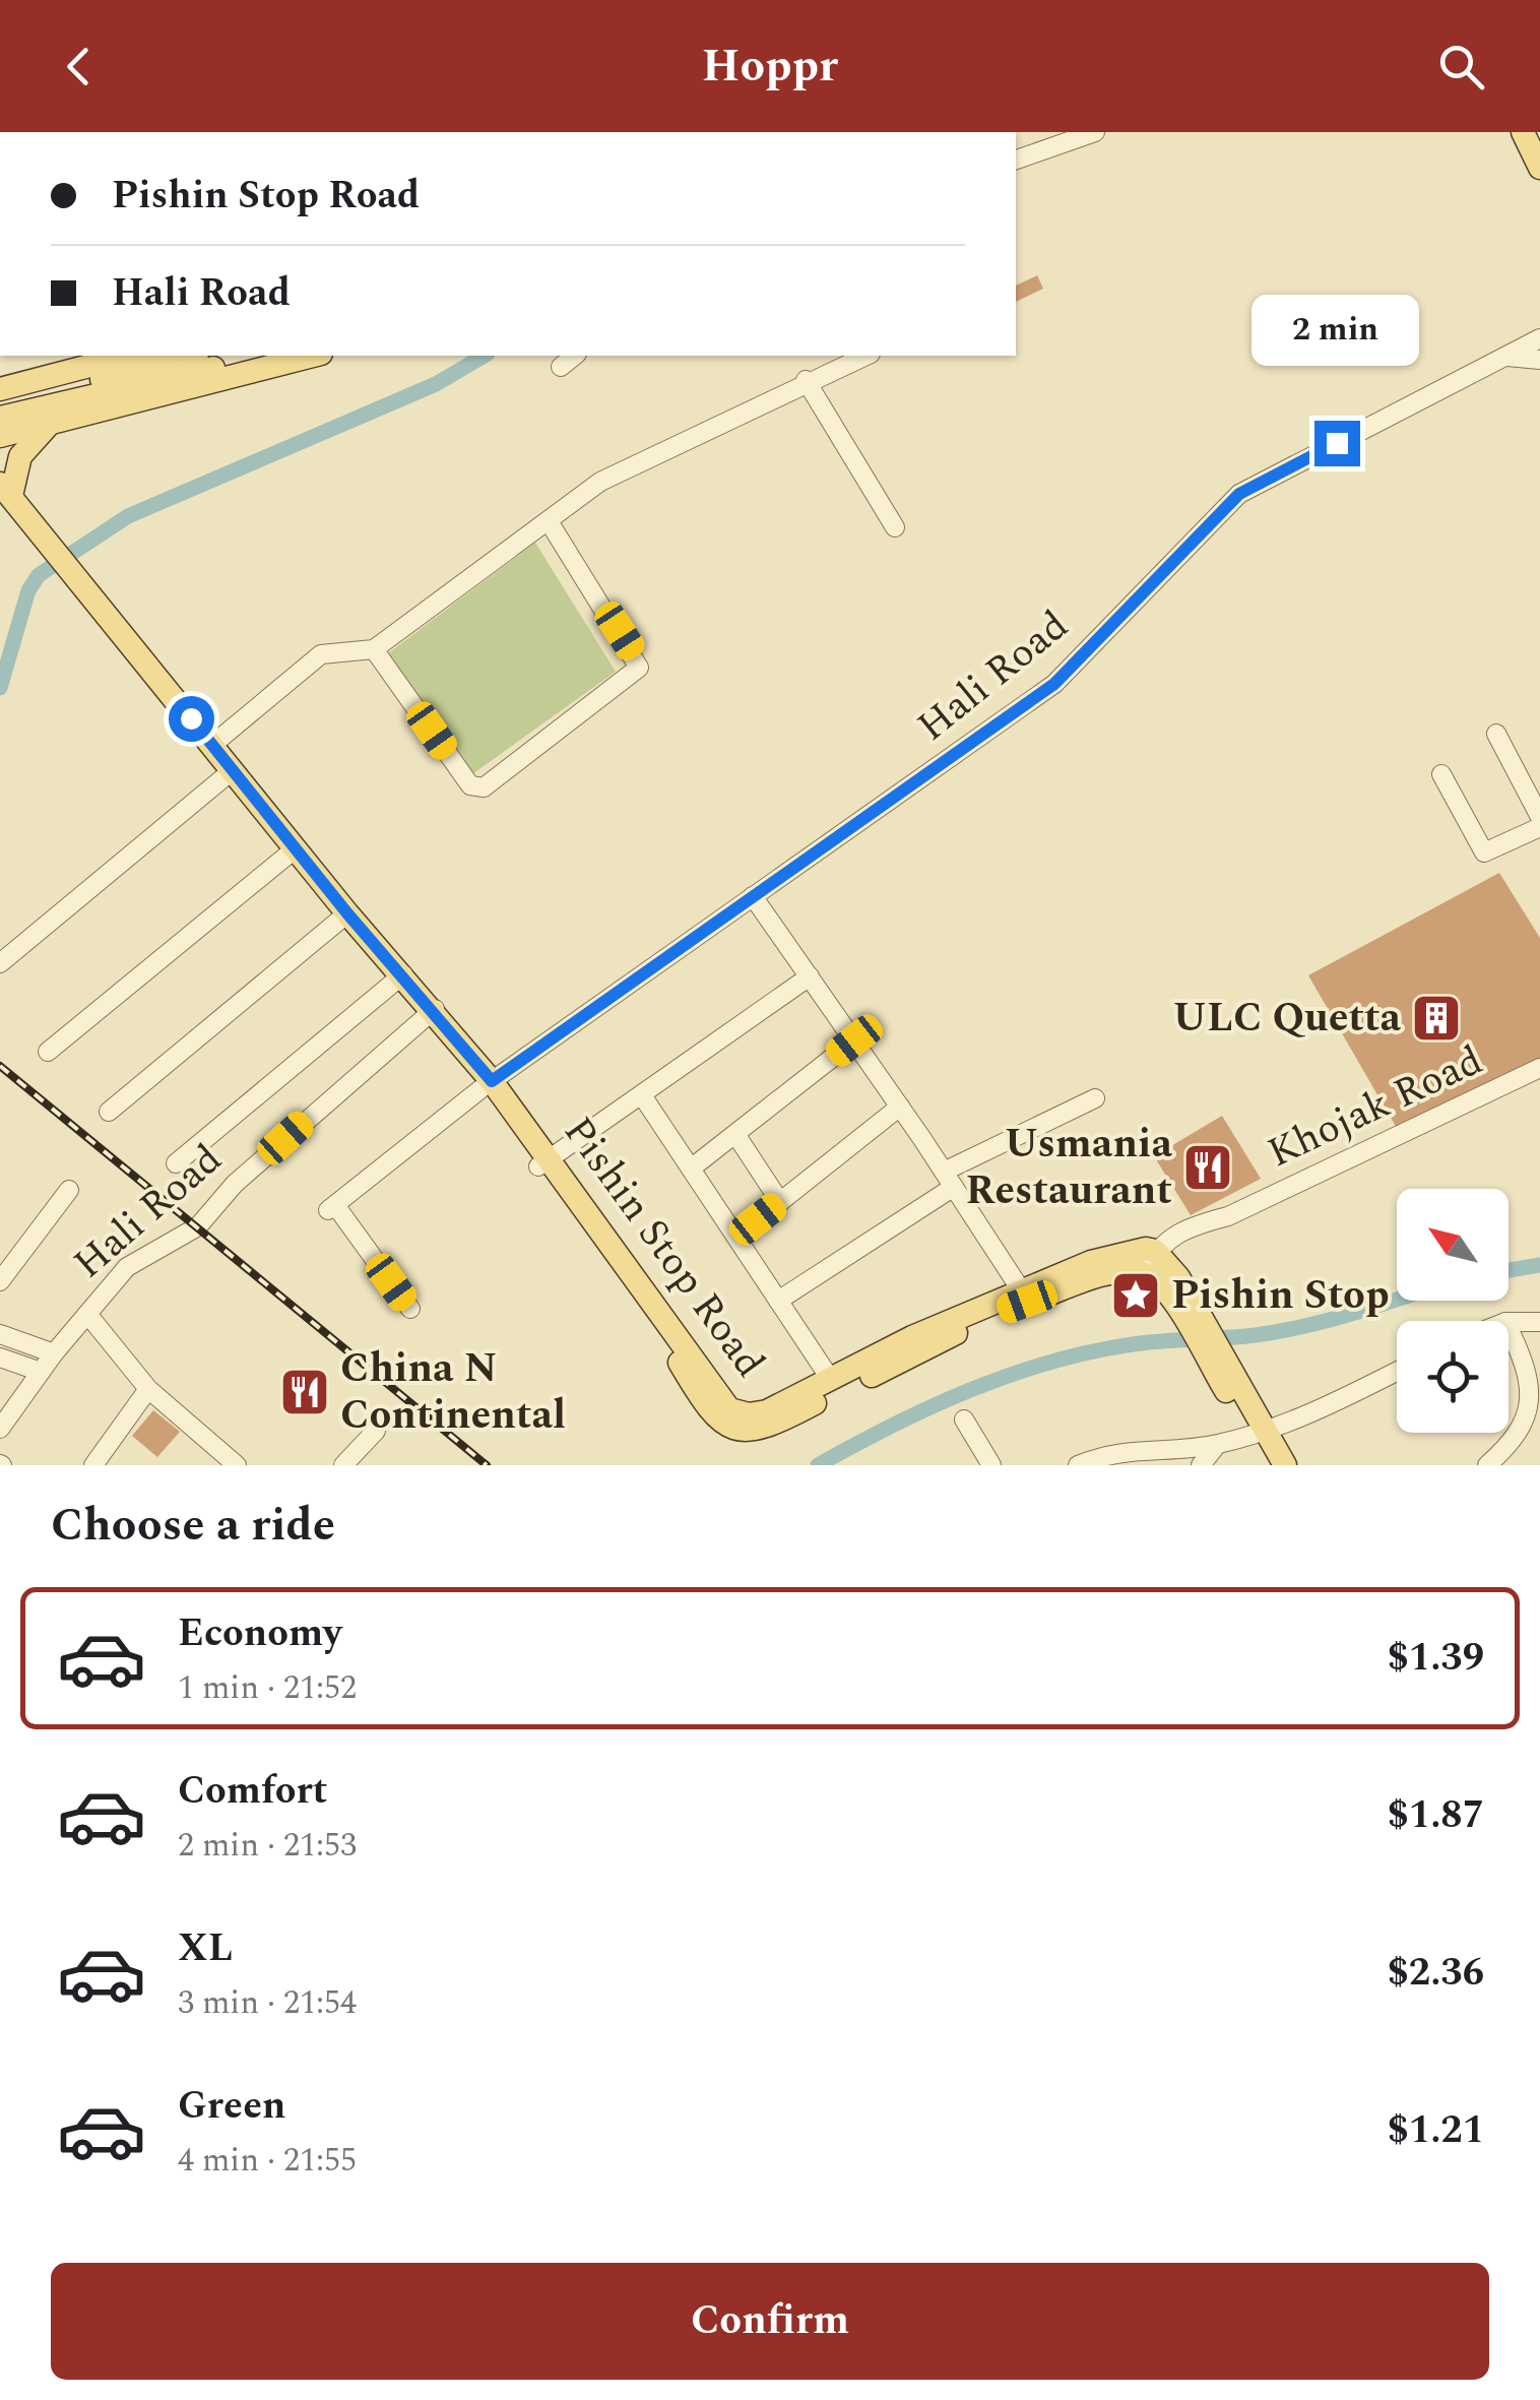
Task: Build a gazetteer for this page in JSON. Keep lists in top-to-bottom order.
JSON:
{
  "streets": {
    "main road": ["Pishin Stop Road"],
    "street": ["Hali Road", "Khojak Road"]
  },
  "crossings": [
    ["Hali Road", "Pishin Stop Road"],
    ["Khojak Road", "Pishin Stop Road"]
  ],
  "places": {
    "building": ["ULC Quetta"],
    "restaurant": ["Usmania Restaurant", "China N Continental"],
    "place": ["Pishin Stop"]
  },
  "north": "top left",
  "page": {
    "header": "Hoppr",
    "banner": ["Pishin Stop Road", "Hali Road"],
    "bubble": "2 min",
    "heading": "Choose a ride",
    "list": [
      {
        "name": "Economy",
        "note": "1 min · 21:52",
        "value": "$1.39"
      },
      {
        "name": "Comfort",
        "note": "2 min · 21:53",
        "value": "$1.87"
      },
      {
        "name": "XL",
        "note": "3 min · 21:54",
        "value": "$2.36"
      },
      {
        "name": "Green",
        "note": "4 min · 21:55",
        "value": "$1.21"
      }
    ],
    "buttons": "Confirm"
  }
}
